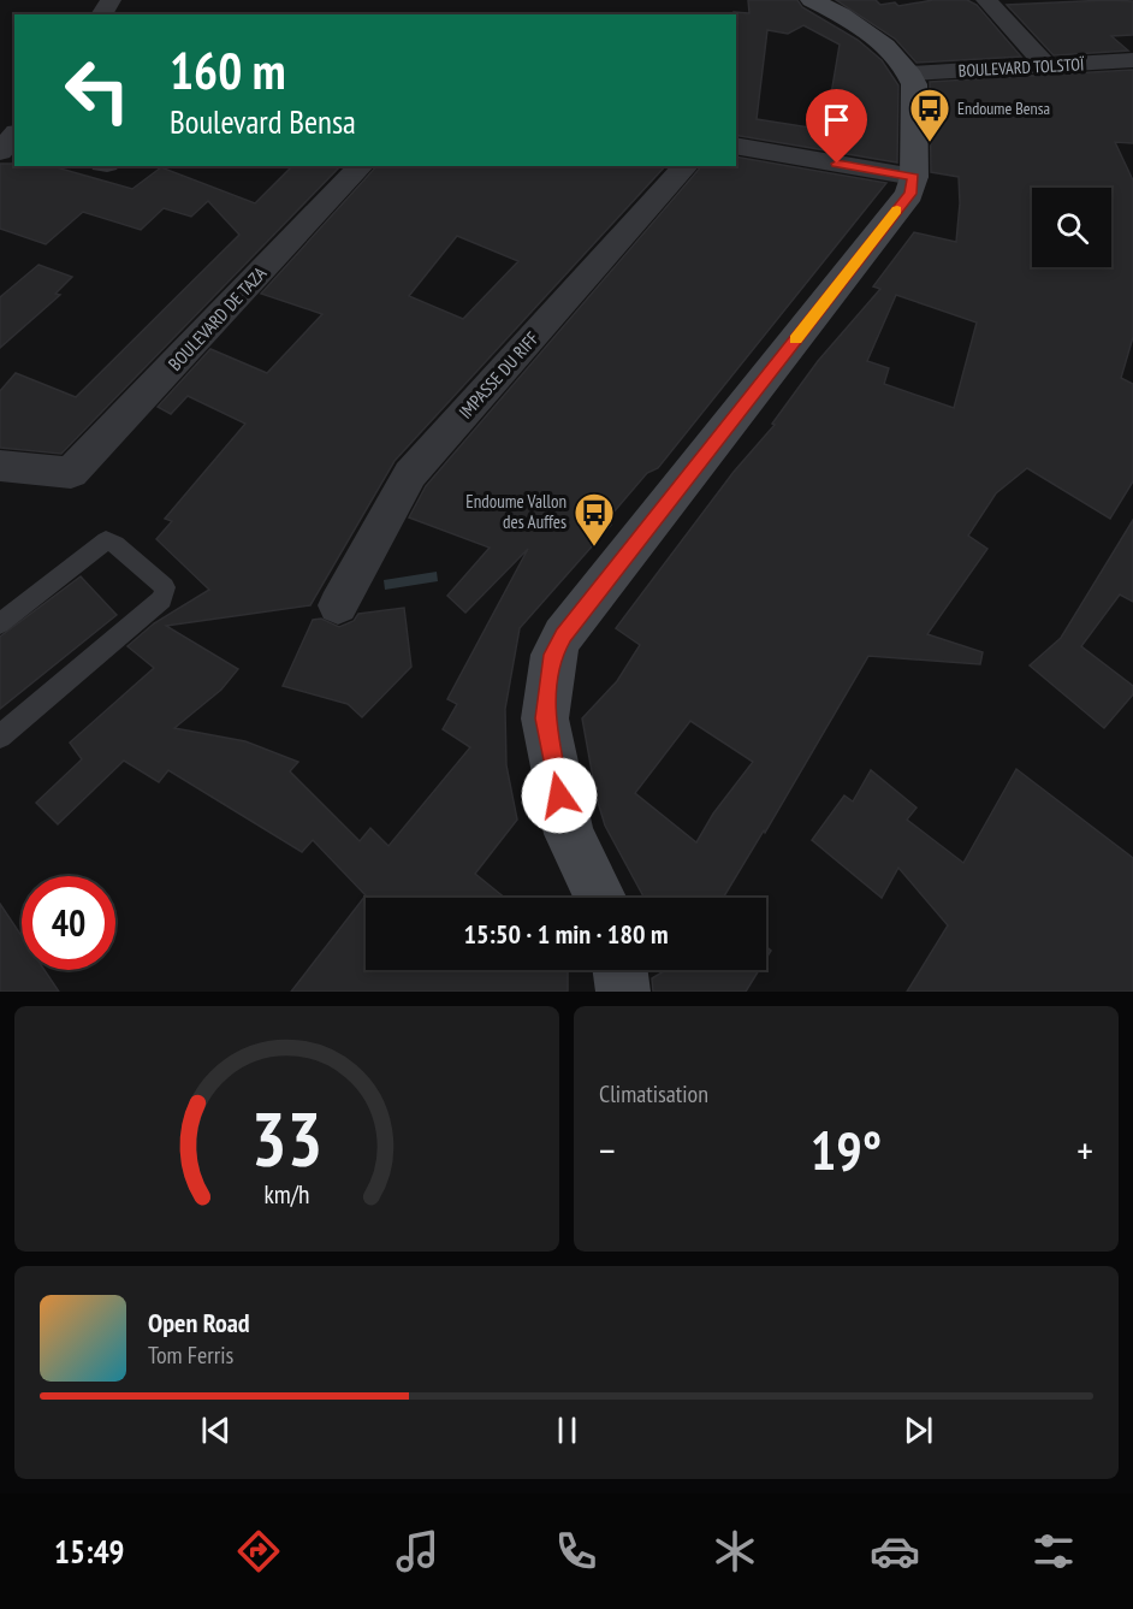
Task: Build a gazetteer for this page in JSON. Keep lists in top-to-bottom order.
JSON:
{
  "streets": {
    "street": ["BOULEVARD TOLSTOÏ", "BOULEVARD DE TAZA", "IMPASSE DU RIFF"]
  },
  "places": {
    "bus stop": ["Endoume Bensa", "Endoume Vallon des Auffes"]
  },
  "page": {
    "turn": ["160 m", "Boulevard Bensa"],
    "limit": "40",
    "trip": "15:50 · 1 min · 180 m",
    "tile": "Climatisation",
    "heat": ["−", "19°", "+"],
    "song": ["Open Road", "Tom Ferris"],
    "tabs": "15:49",
    "gauge": ["33", "km/h"]
  }
}
